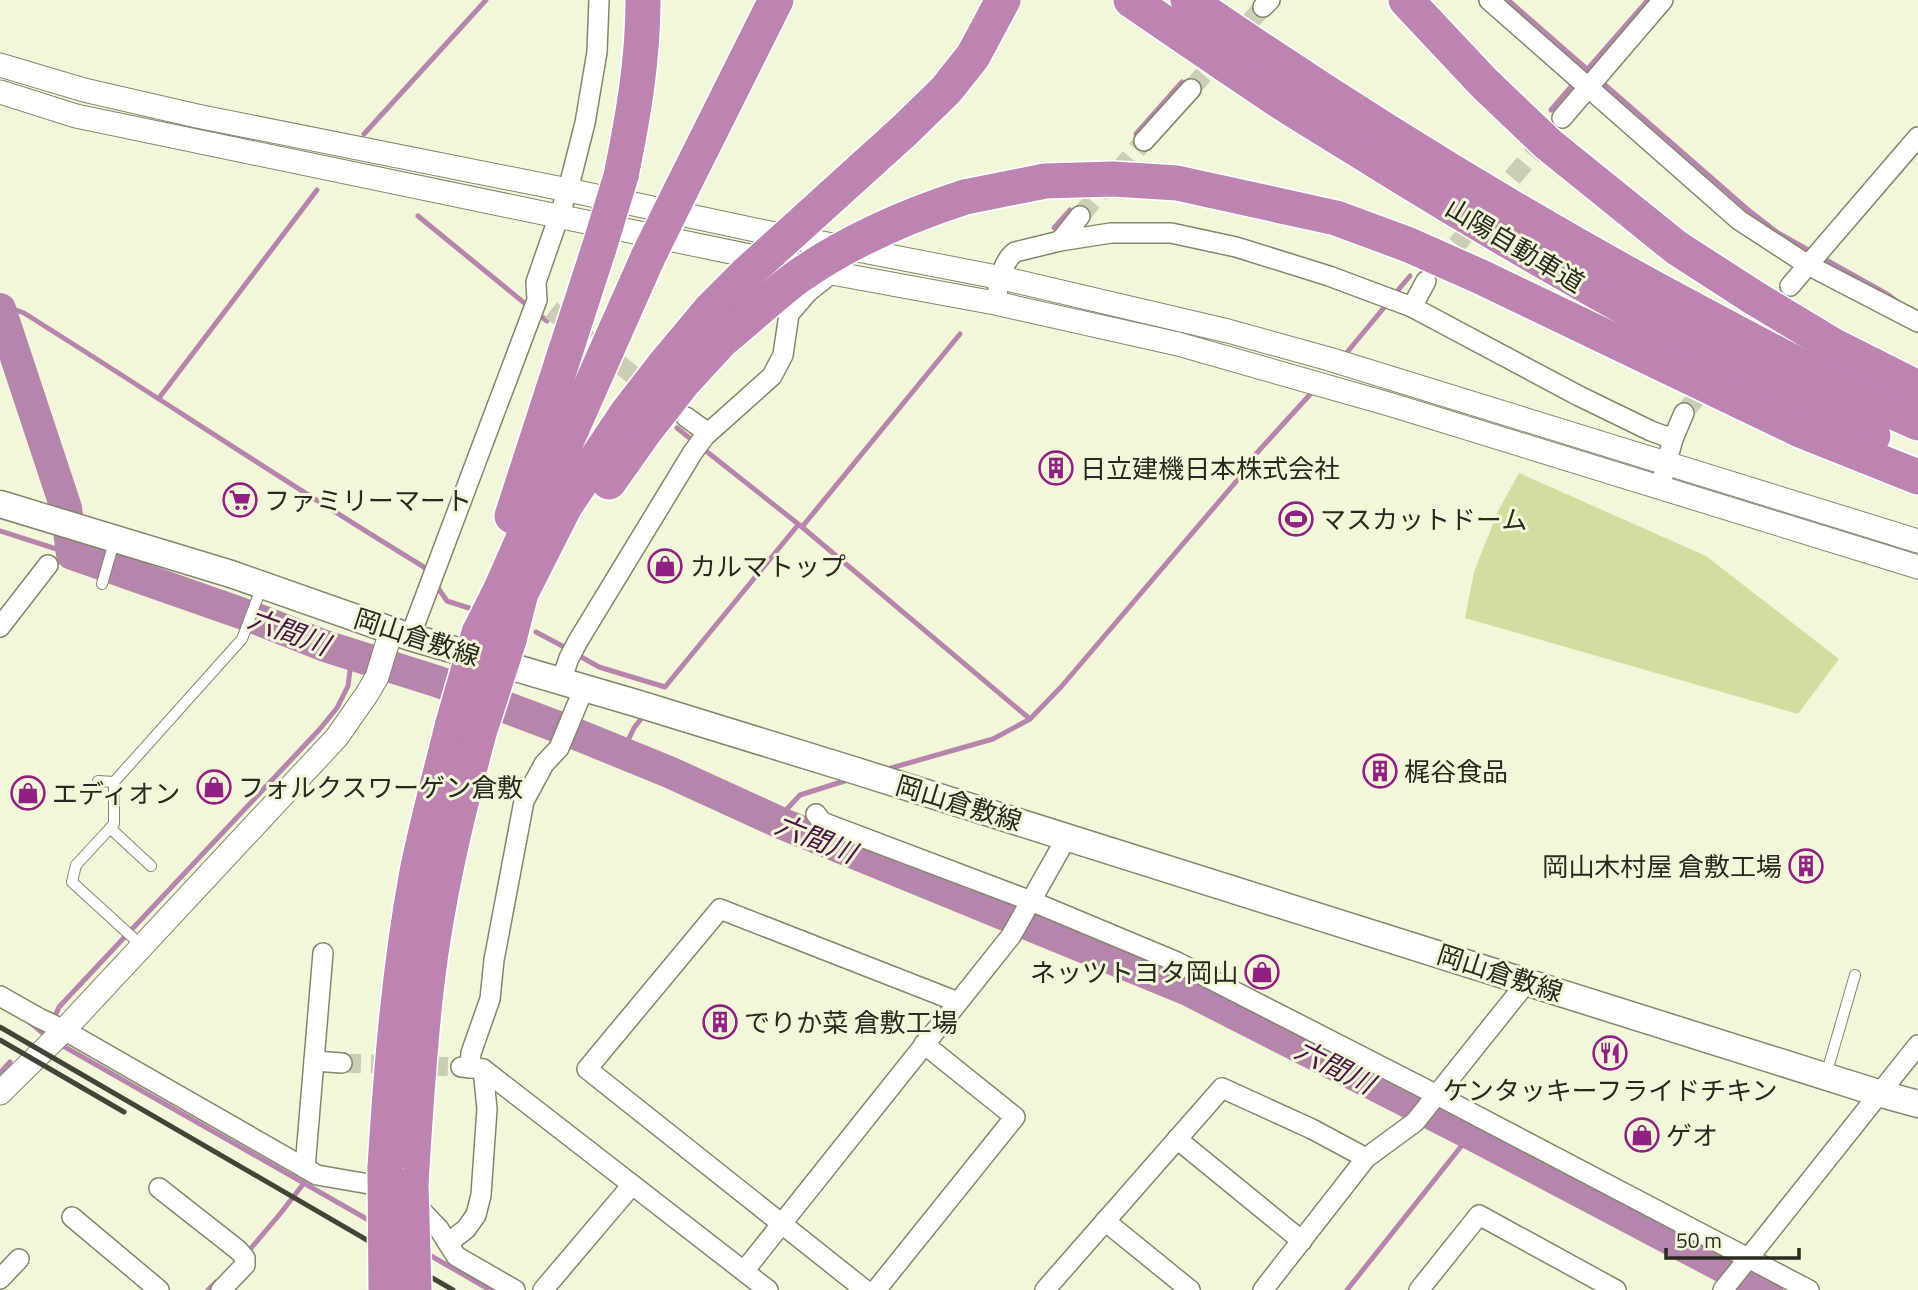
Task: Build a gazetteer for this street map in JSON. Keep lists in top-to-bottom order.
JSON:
{
  "streets": {
    "highway": ["山陽自動車道"],
    "main road": ["岡山倉敷線"]
  },
  "water": ["六間川"],
  "places": {
    "building": [
      "日立建機日本株式会社",
      "梶谷食品",
      "岡山木村屋 倉敷工場",
      "でりか菜 倉敷工場"
    ],
    "supermarket": ["ファミリーマート"],
    "sports": ["マスカットドーム"],
    "shop": [
      "カルマトップ",
      "フォルクスワーゲン倉敷",
      "エディオン",
      "ネッツトヨタ岡山",
      "ゲオ"
    ],
    "restaurant": ["ケンタッキーフライドチキン"]
  },
  "scale_bar": "50 m"
}
